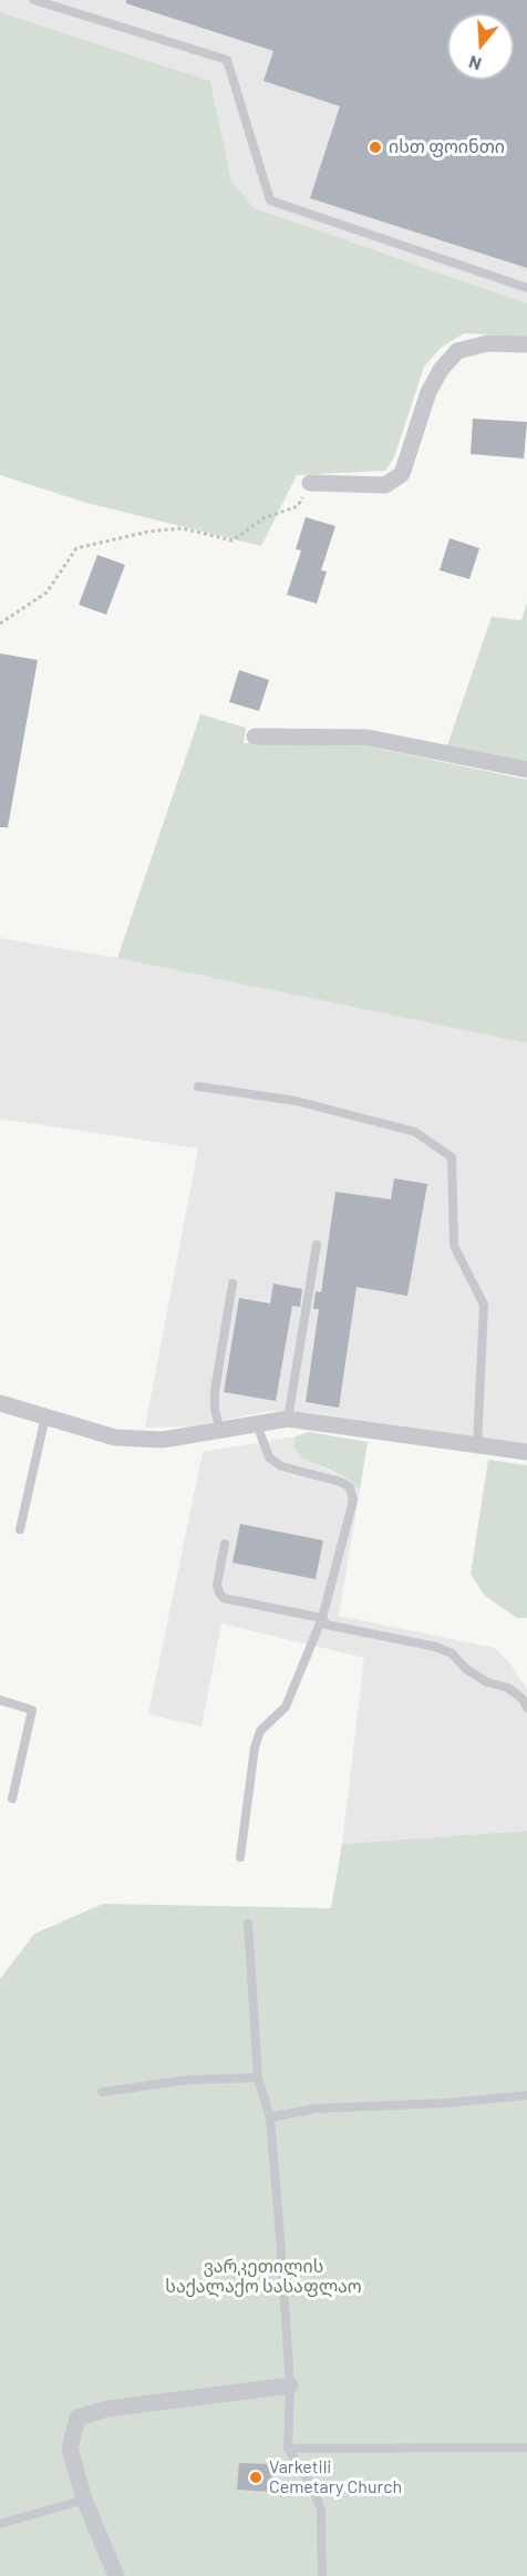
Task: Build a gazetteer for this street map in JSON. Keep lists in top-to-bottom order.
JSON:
{
  "parks": ["ვარკეთილის საქალაქო სასაფლაო"],
  "places": ["ისთ ფოინთი", "Varketili Cemetary Church"],
  "north": "bottom"
}
